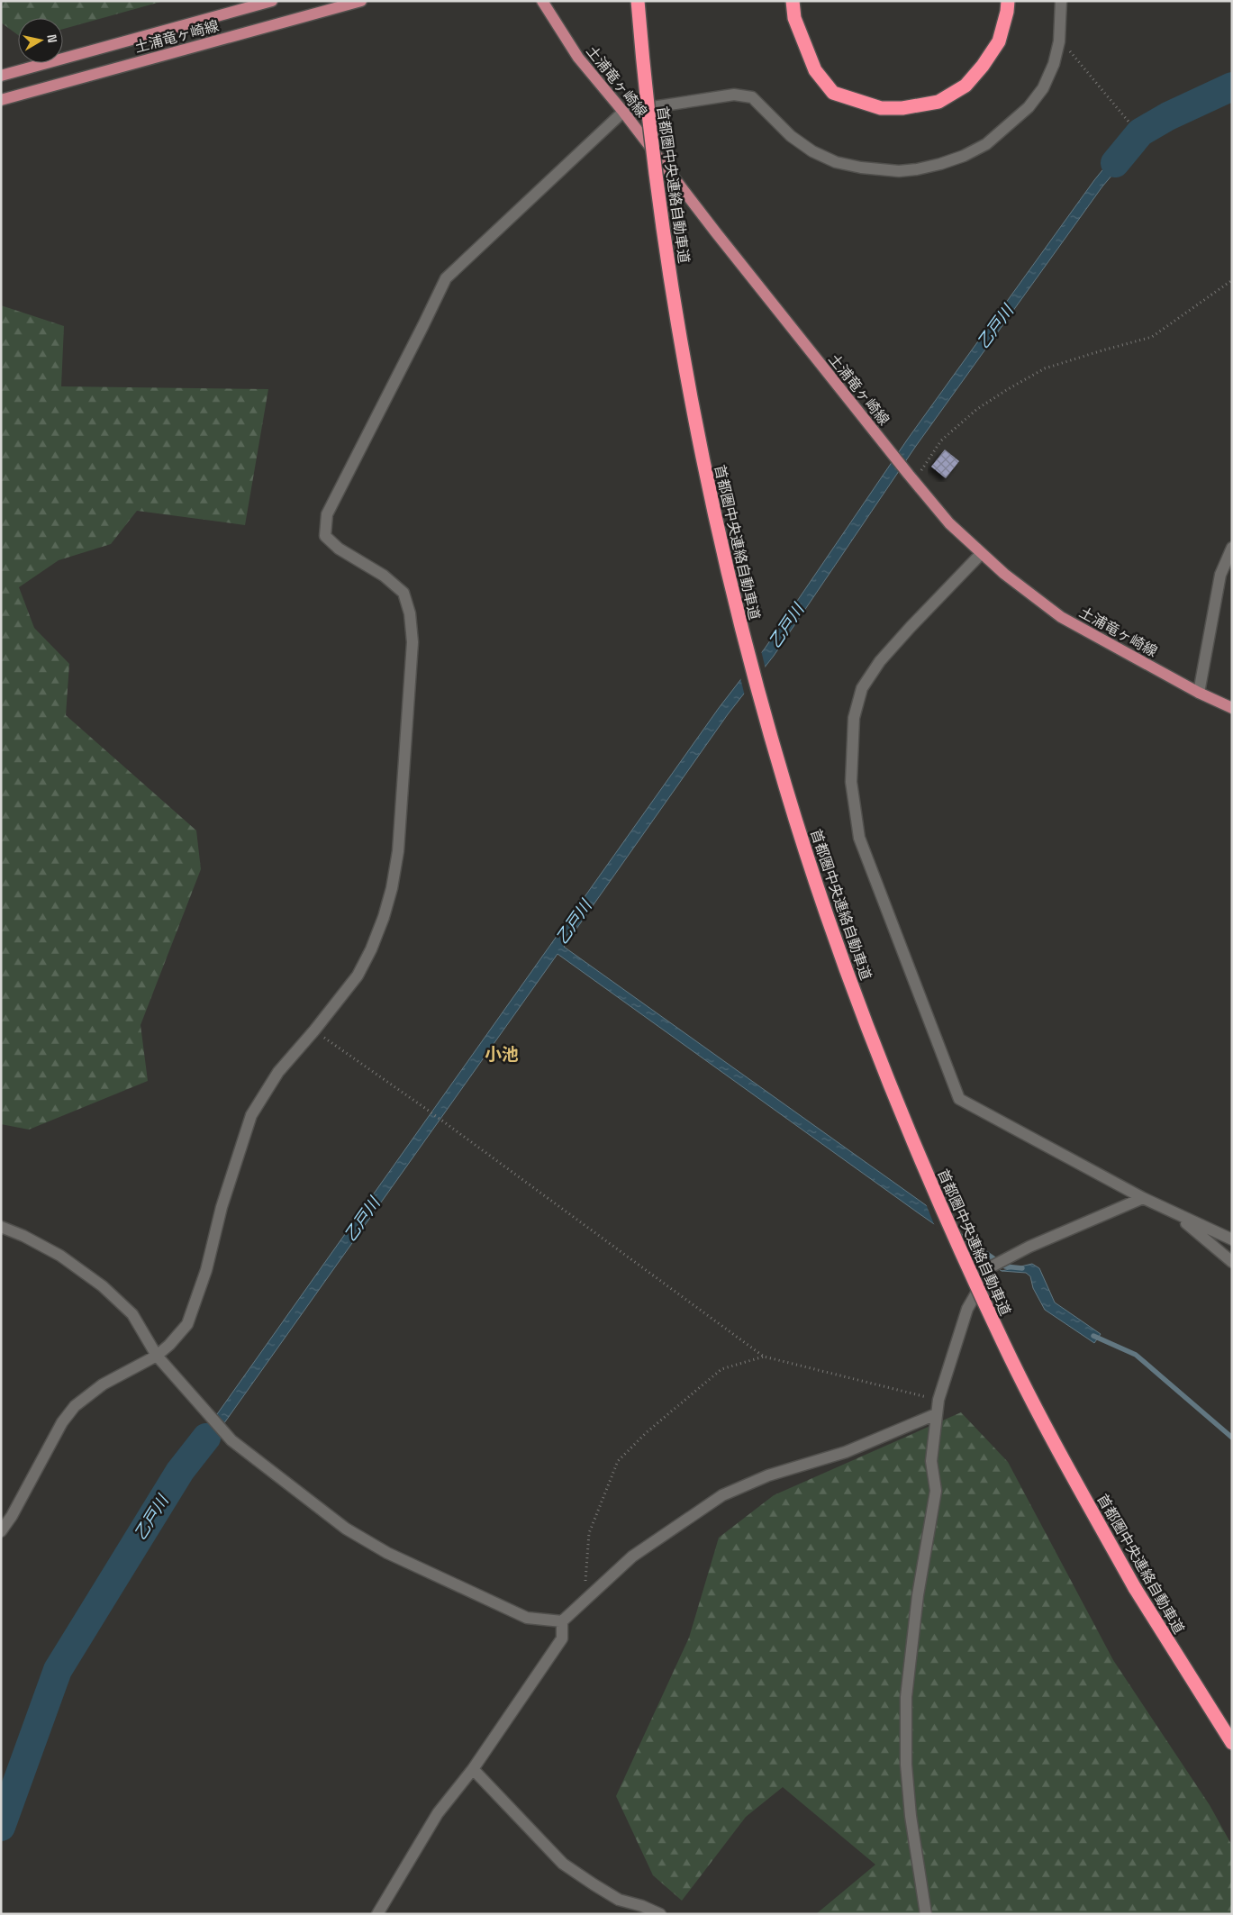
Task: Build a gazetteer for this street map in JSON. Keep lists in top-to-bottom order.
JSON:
{
  "streets": {
    "highway": ["首都圏中央連絡自動車道"],
    "main road": ["土浦竜ヶ崎線"]
  },
  "districts": ["小池"],
  "water": ["乙戸川"],
  "north": "right"
}
